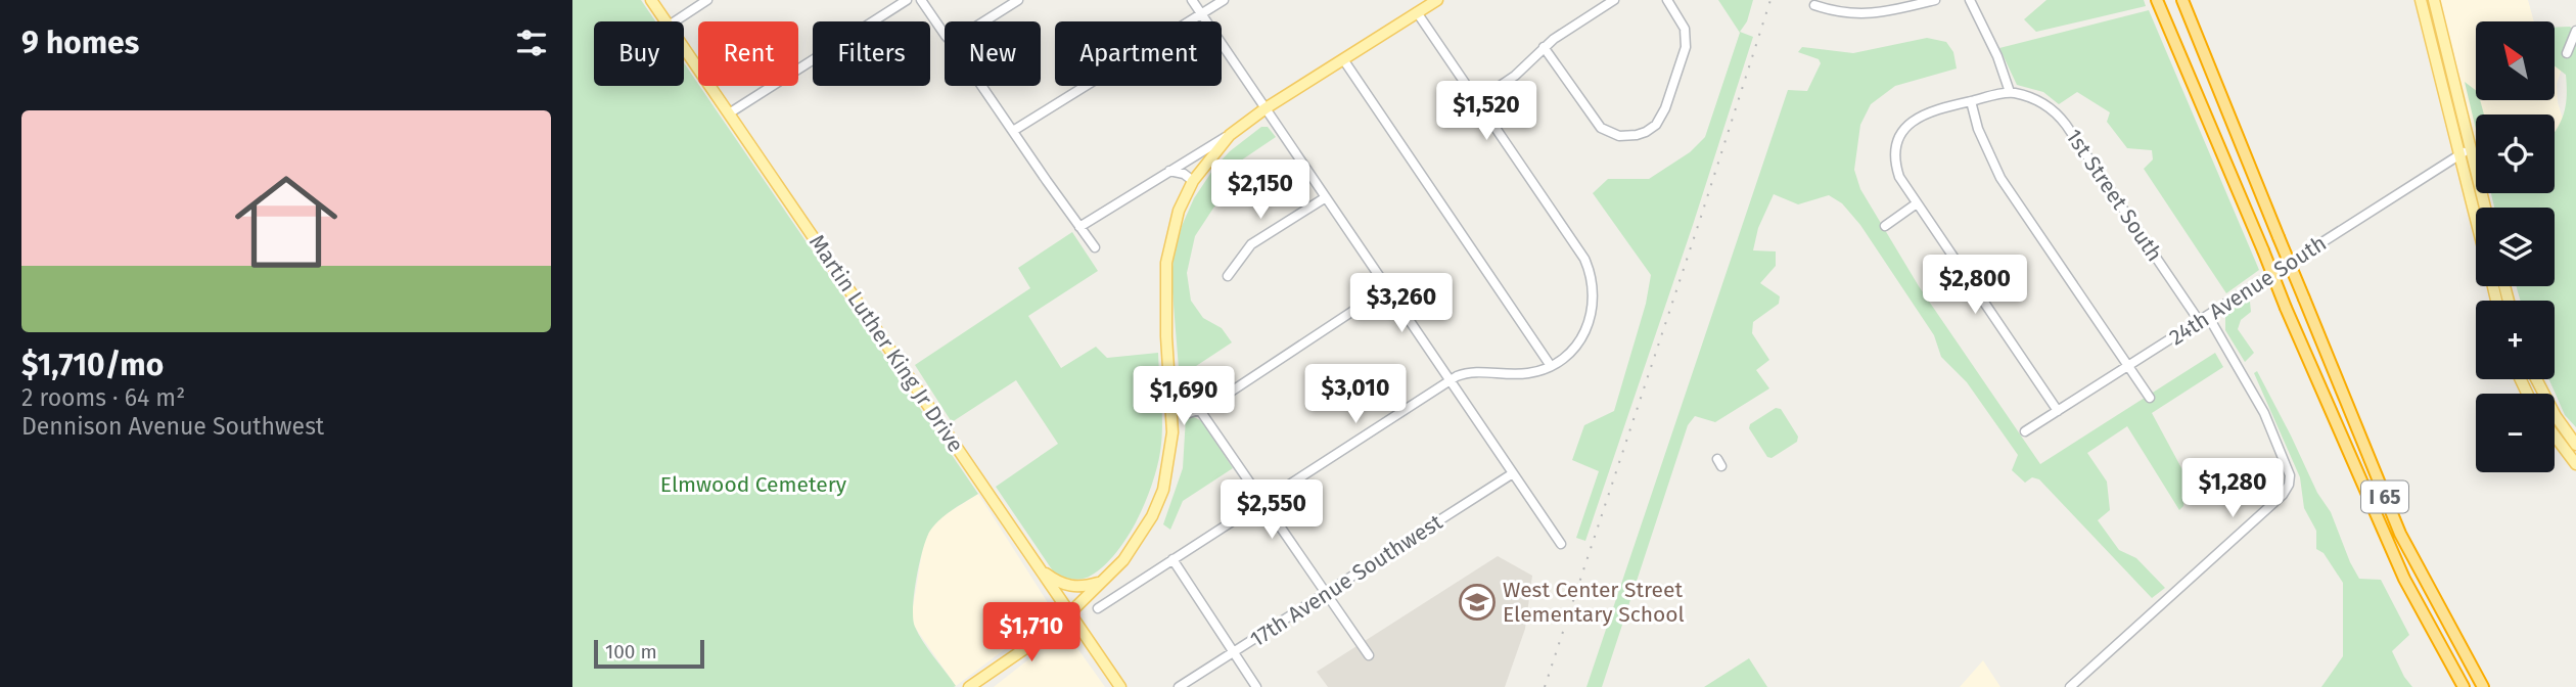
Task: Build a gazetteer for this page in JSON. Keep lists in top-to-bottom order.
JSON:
{
  "streets": {
    "highway": ["I 65"],
    "main road": ["Martin Luther King Jr Drive"],
    "street": ["1st Street South", "24th Avenue South", "17th Avenue Southwest"]
  },
  "crossings": [
    ["1st Street South", "24th Avenue South"]
  ],
  "parks": ["Elmwood Cemetery"],
  "places": {
    "school or university": ["West Center Street Elementary School"]
  },
  "scale_bar": "100 m",
  "north": "top left",
  "page": {
    "heading": "9 homes",
    "map_buttons": ["+", "−"],
    "chip": [
      "Buy",
      "Rent",
      "Filters",
      "New",
      "Apartment"
    ],
    "price": [
      "$1,520",
      "$2,150",
      "$2,800",
      "$3,260",
      "$3,010",
      "$1,690",
      "$1,280",
      "$2,550",
      "$1,710"
    ],
    "list": [
      {
        "name": "$1,710/mo",
        "note": "2 rooms · 64 m² · Dennison Avenue Southwest"
      }
    ],
    "scale": "100 m"
  }
}
